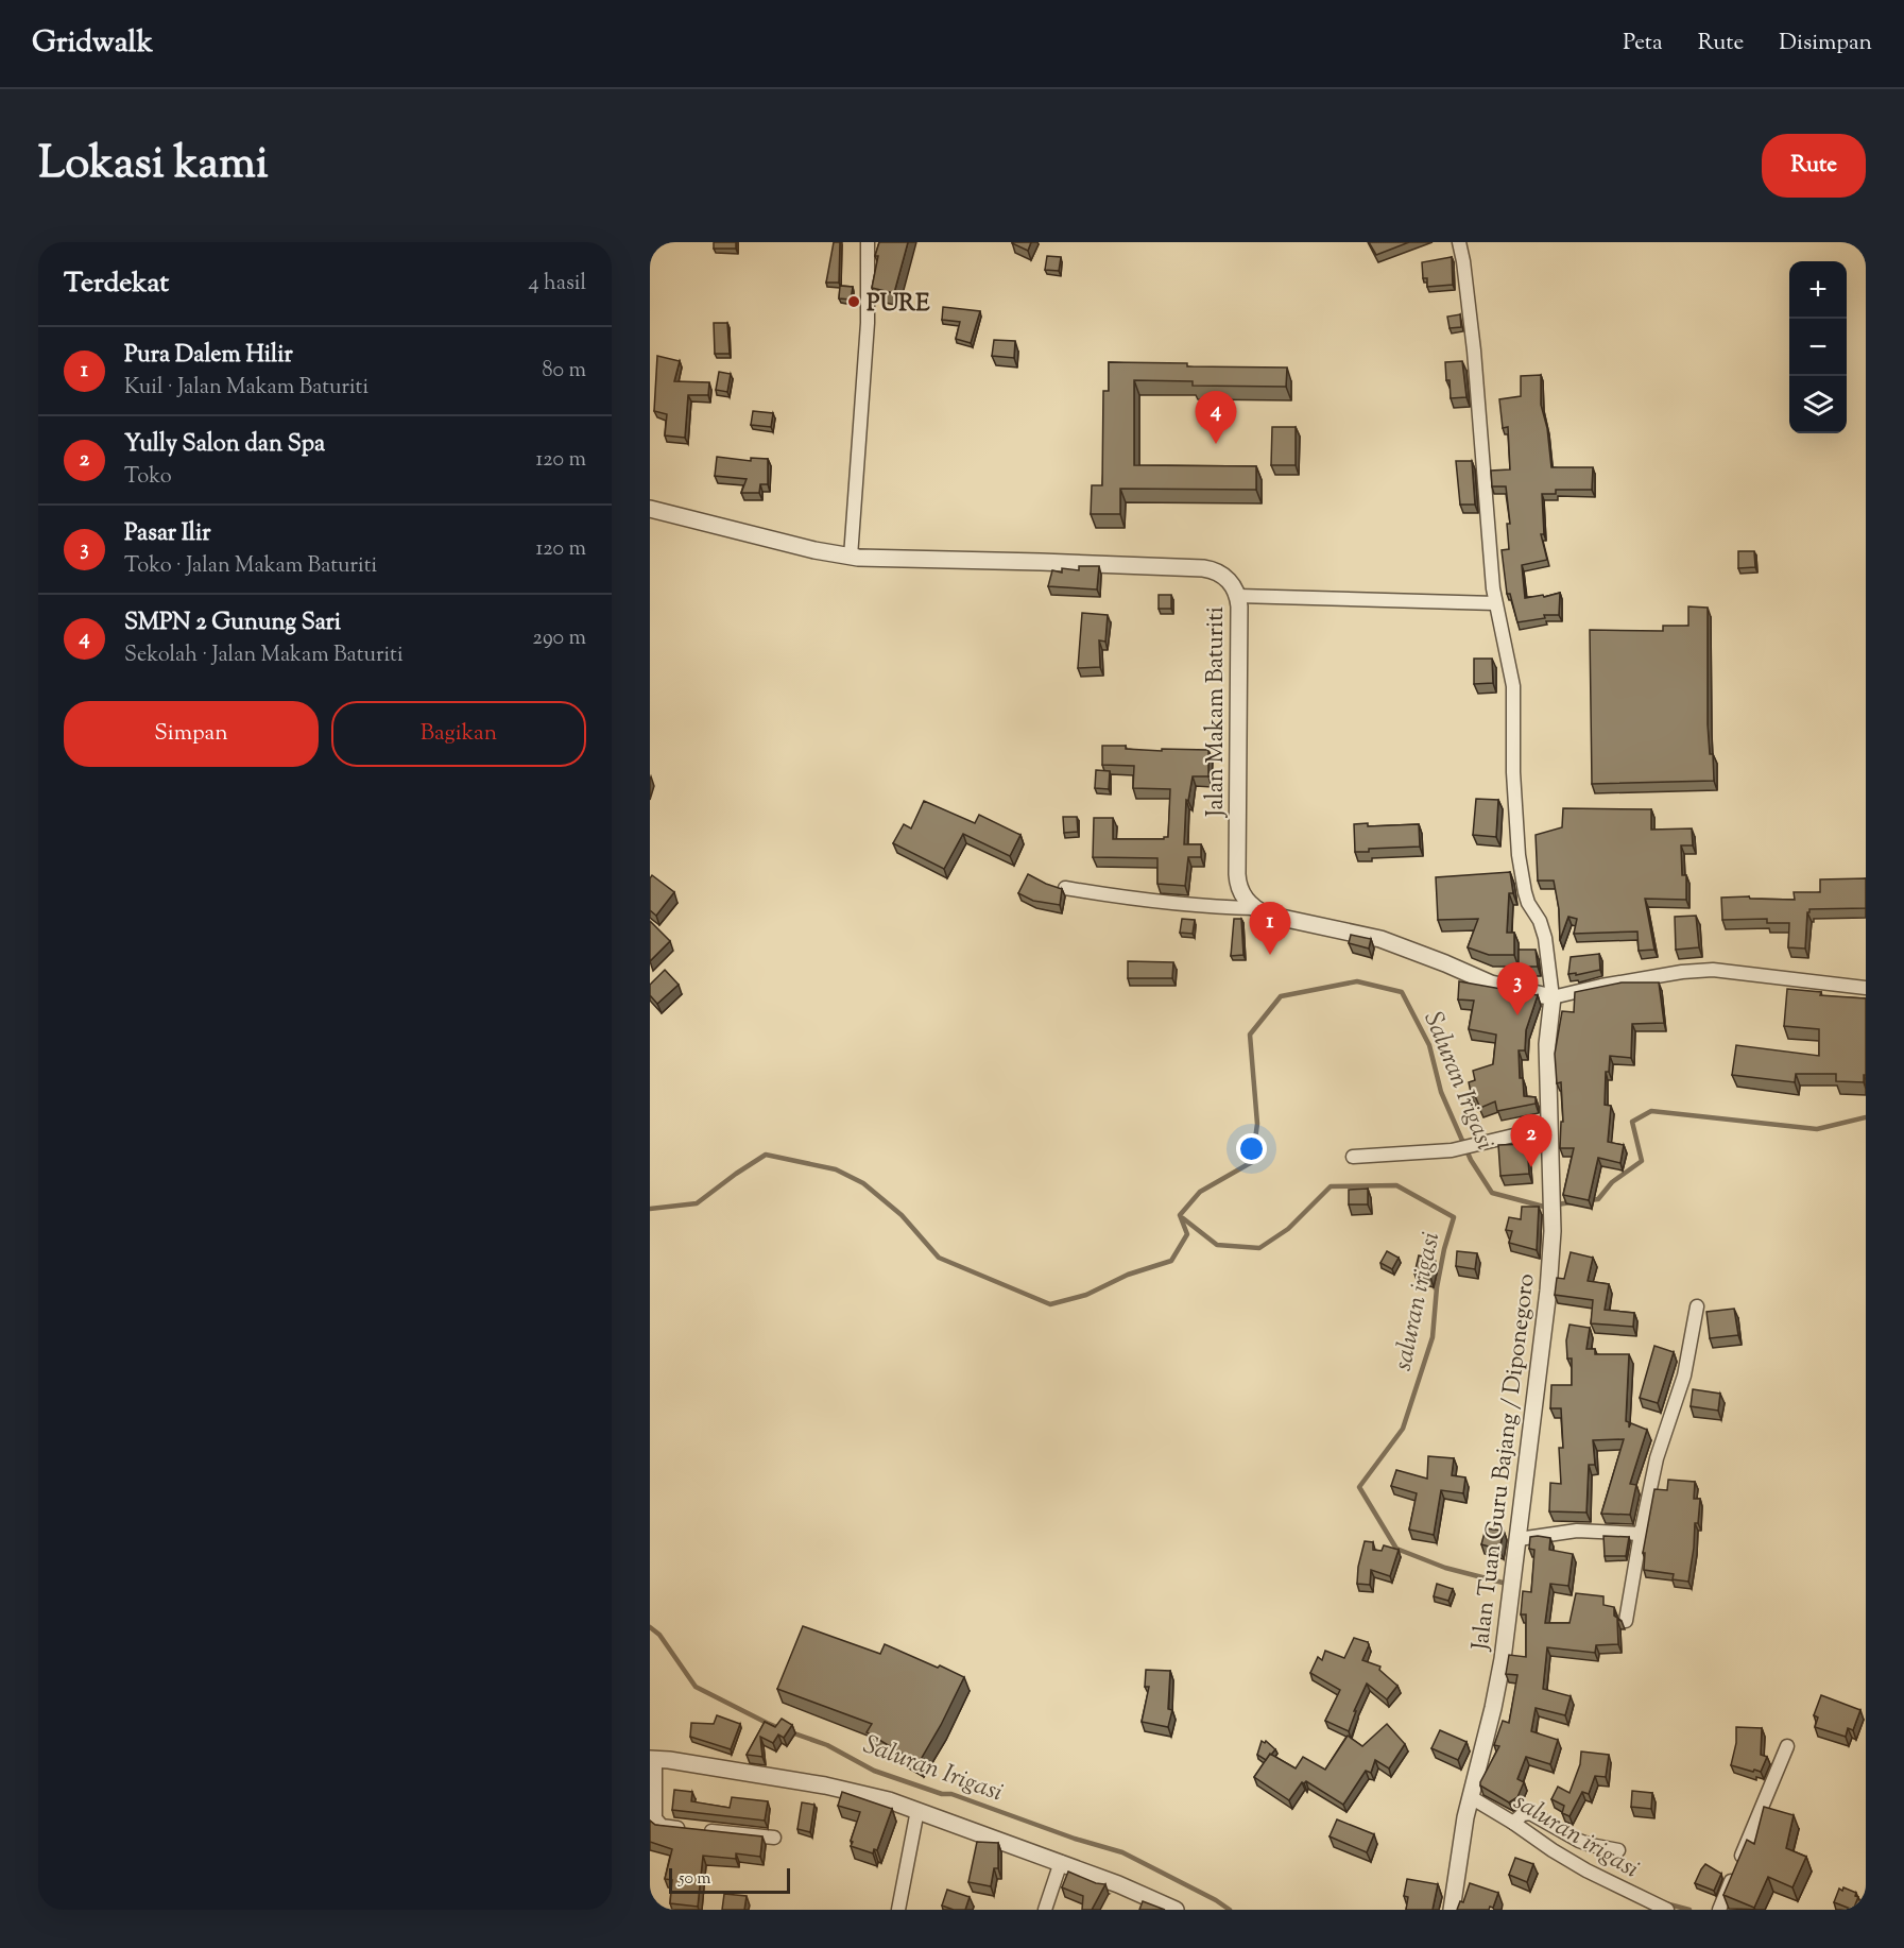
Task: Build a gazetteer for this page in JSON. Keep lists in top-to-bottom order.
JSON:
{
  "streets": {
    "street": ["Jalan Makam Baturiti", "Jalan Tuan Guru Bajang / Diponegoro"]
  },
  "water": ["Saluran Irigasi", "saluran irigasi"],
  "places": ["PURE"],
  "scale_bar": "50 m",
  "page": {
    "header": "Gridwalk",
    "nav": ["Peta", "Rute", "Disimpan"],
    "title": "Lokasi kami",
    "buttons": [
      "Rute",
      ["Simpan", "Bagikan"]
    ],
    "heading": ["Terdekat", "4 hasil"],
    "map_buttons": ["+", "−"],
    "list": [
      {
        "mark": "1",
        "name": "Pura Dalem Hilir",
        "note": "Kuil · Jalan Makam Baturiti",
        "value": "80 m"
      },
      {
        "mark": "2",
        "name": "Yully Salon dan Spa",
        "note": "Toko",
        "value": "120 m"
      },
      {
        "mark": "3",
        "name": "Pasar Ilir",
        "note": "Toko · Jalan Makam Baturiti",
        "value": "120 m"
      },
      {
        "mark": "4",
        "name": "SMPN 2 Gunung Sari",
        "note": "Sekolah · Jalan Makam Baturiti",
        "value": "290 m"
      }
    ],
    "pins": [
      "4",
      "1",
      "3",
      "2"
    ],
    "scale": "50 m"
  }
}
